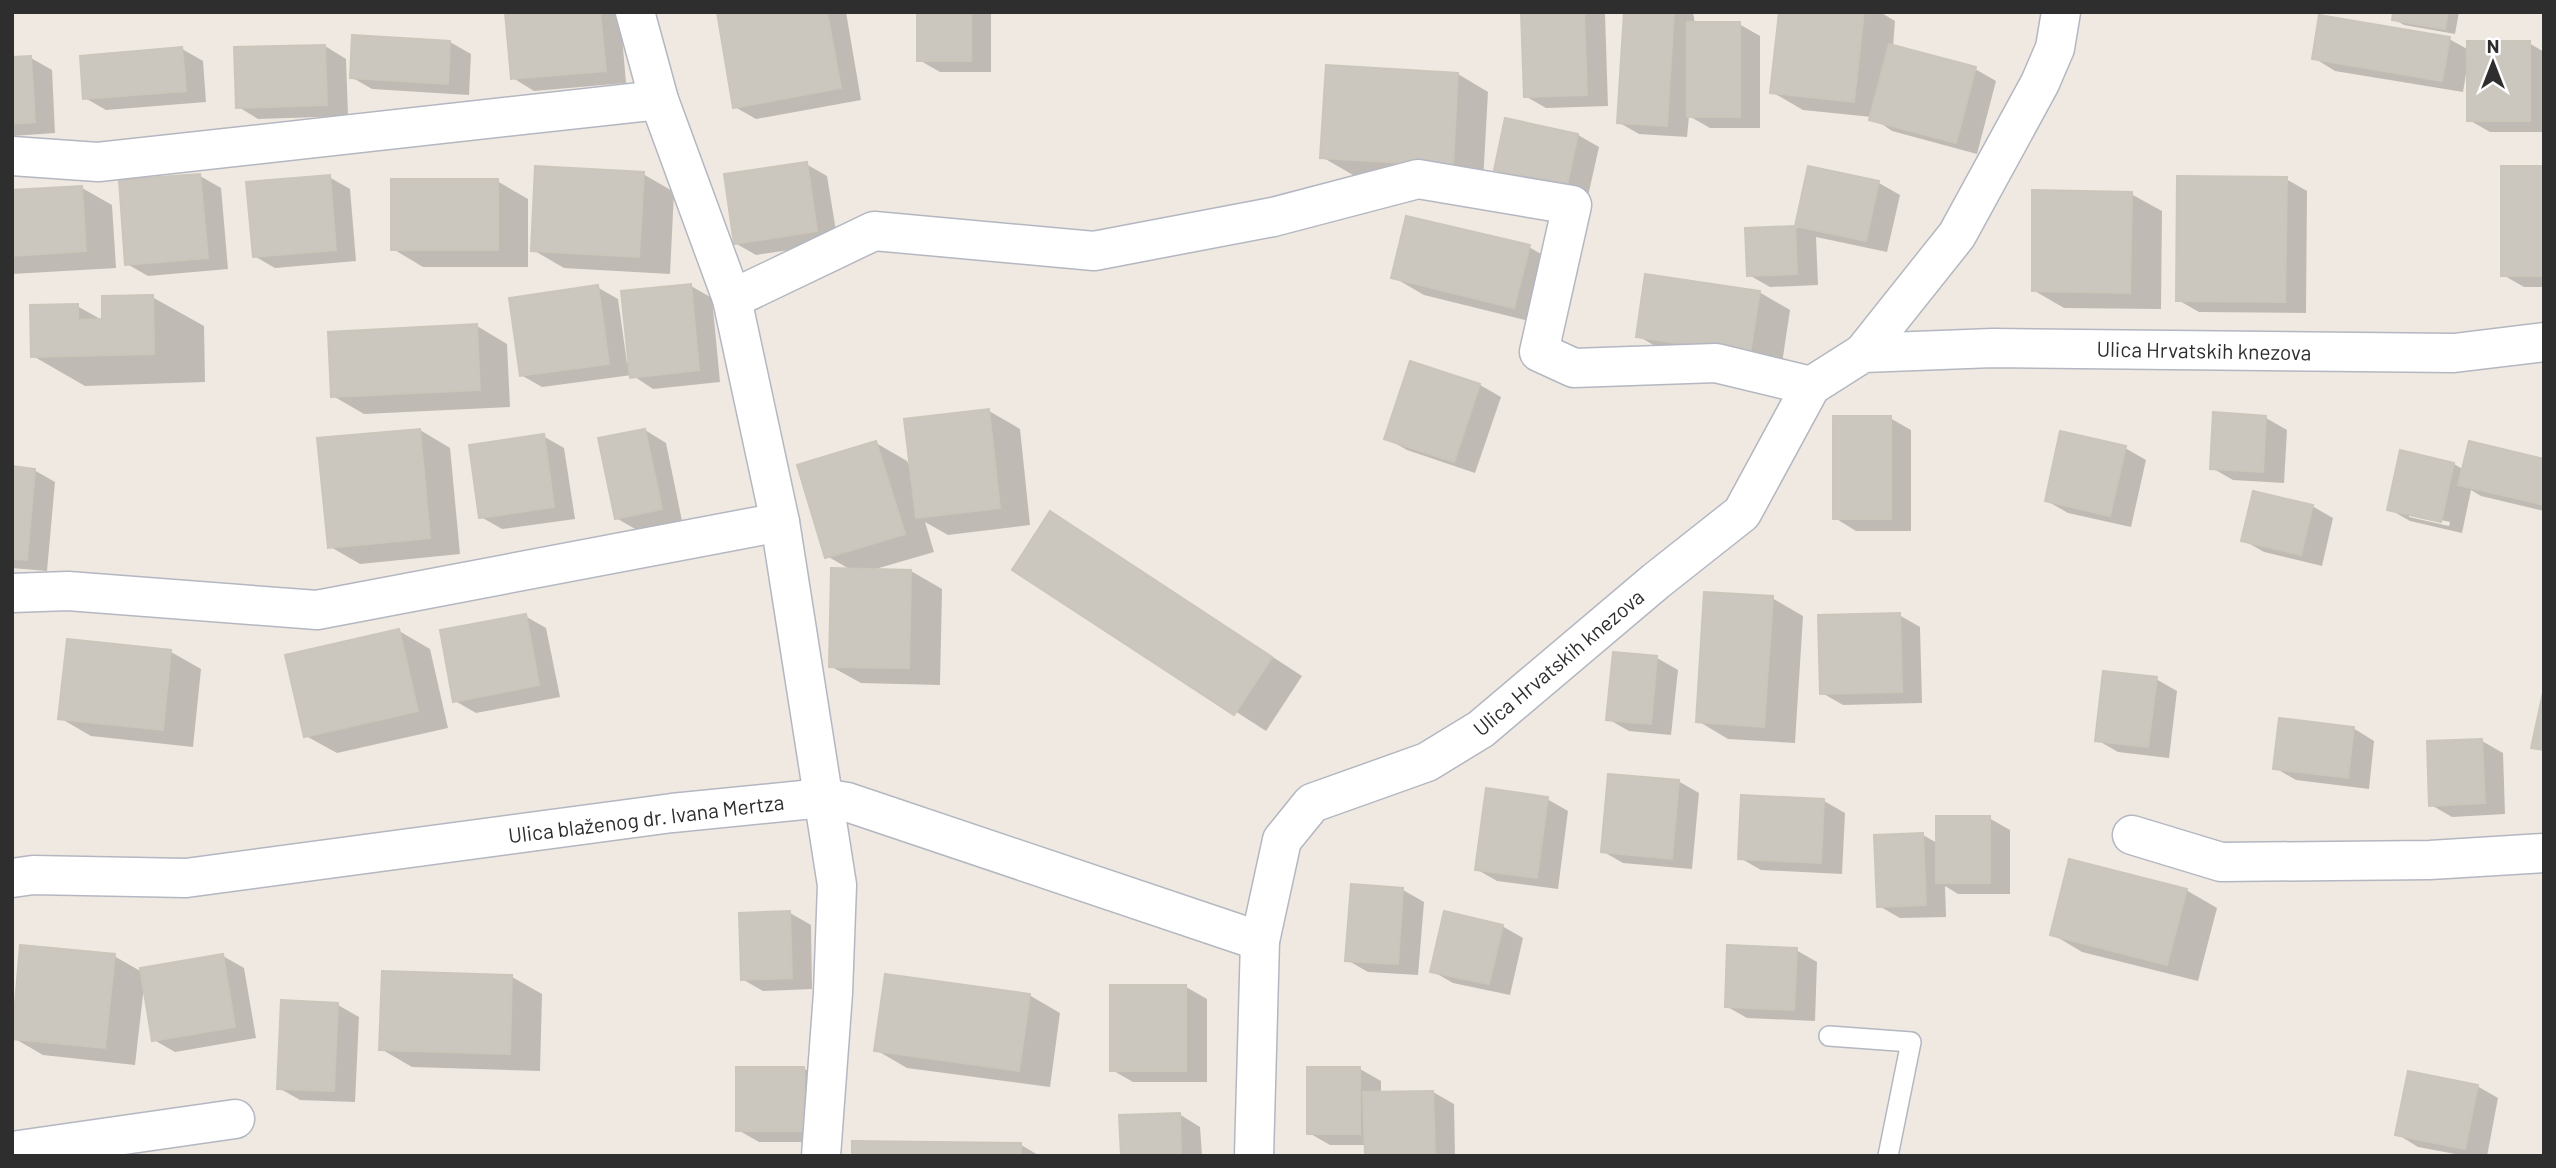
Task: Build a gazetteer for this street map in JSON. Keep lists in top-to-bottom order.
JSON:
{
  "streets": {
    "street": ["Ulica Hrvatskih knezova", "Ulica blaženog dr. Ivana Mertza"]
  },
  "crossings": [
    ["Ulica Hrvatskih knezova", "Ulica blaženog dr. Ivana Mertza"]
  ],
  "north": "top"
}
